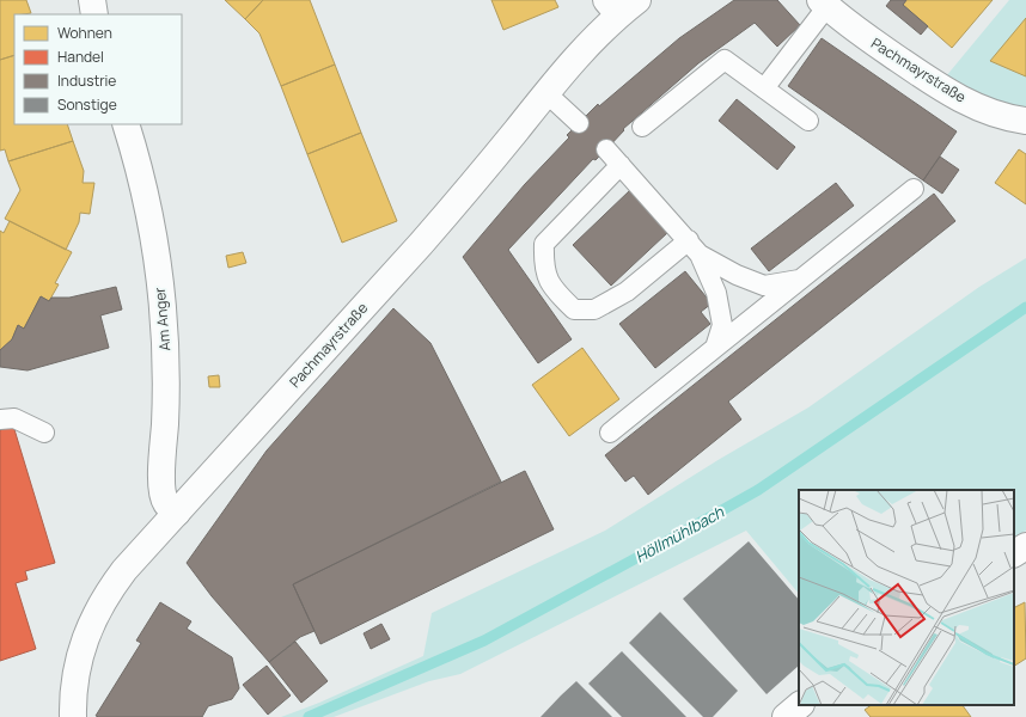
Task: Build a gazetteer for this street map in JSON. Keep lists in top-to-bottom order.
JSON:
{
  "streets": {
    "street": ["Pachmayrstraße", "Am Anger"]
  },
  "crossings": [
    ["Pachmayrstraße", "Am Anger"]
  ],
  "water": ["Höllmühlbach"],
  "legend": [
    "Wohnen",
    "Handel",
    "Industrie",
    "Sonstige"
  ]
}
